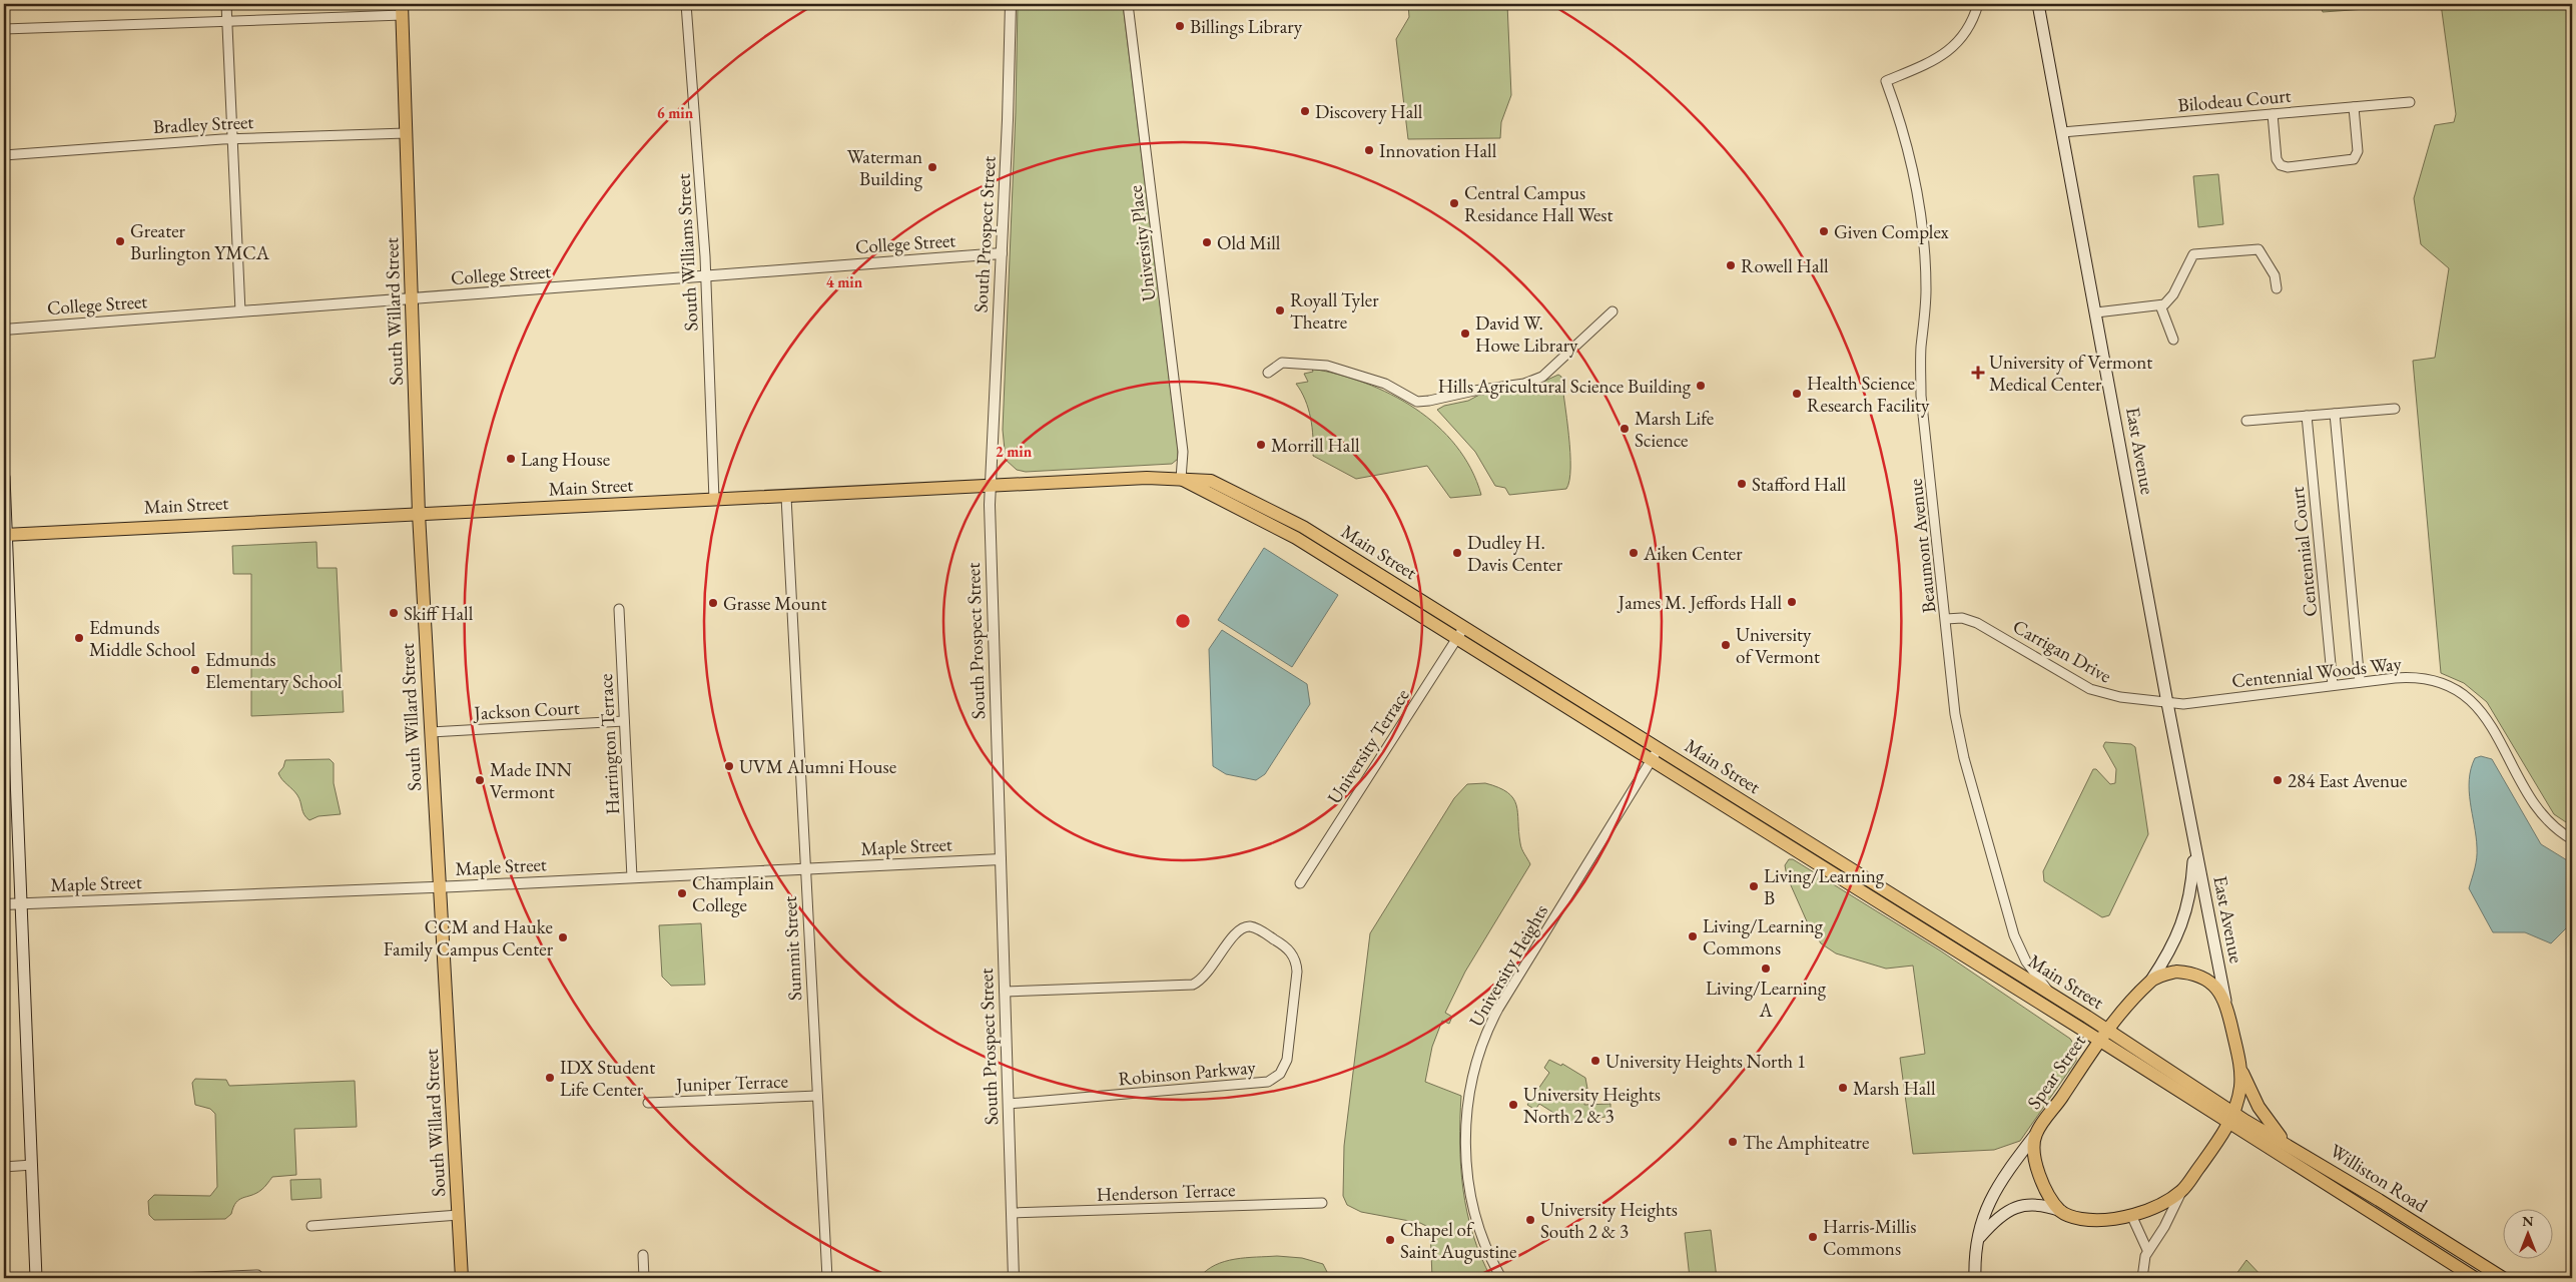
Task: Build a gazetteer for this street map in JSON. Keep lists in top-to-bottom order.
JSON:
{
  "streets": {
    "main road": [
      "South Willard Street",
      "East Avenue",
      "Main Street",
      "Spear Street",
      "Williston Road"
    ],
    "street": [
      "Bilodeau Court",
      "Bradley Street",
      "South Prospect Street",
      "College Street",
      "University Place",
      "South Williams Street",
      "Beaumont Avenue",
      "Centennial Court",
      "Carrigan Drive",
      "Centennial Woods Way",
      "Jackson Court",
      "Harrington Terrace",
      "University Terrace",
      "Maple Street",
      "Summit Street",
      "University Heights",
      "Robinson Parkway",
      "Juniper Terrace",
      "Henderson Terrace"
    ]
  },
  "crossings": [
    ["Bilodeau Court", "East Avenue"],
    ["Bradley Street", "South Willard Street"],
    ["South Prospect Street", "College Street"],
    ["South Prospect Street", "Main Street"],
    ["South Prospect Street", "Maple Street"],
    ["South Prospect Street", "Robinson Parkway"],
    ["South Prospect Street", "Henderson Terrace"],
    ["College Street", "South Williams Street"],
    ["College Street", "South Willard Street"],
    ["University Place", "Main Street"],
    ["South Williams Street", "Main Street"],
    ["South Willard Street", "Main Street"],
    ["South Willard Street", "Jackson Court"],
    ["South Willard Street", "Maple Street"],
    ["East Avenue", "Main Street"],
    ["East Avenue", "Carrigan Drive"],
    ["East Avenue", "Centennial Woods Way"],
    ["East Avenue", "Spear Street"],
    ["East Avenue", "Williston Road"],
    ["Main Street", "Beaumont Avenue"],
    ["Main Street", "University Terrace"],
    ["Main Street", "Summit Street"],
    ["Main Street", "University Heights"],
    ["Main Street", "Spear Street"],
    ["Main Street", "Williston Road"],
    ["Beaumont Avenue", "Carrigan Drive"],
    ["Centennial Court", "Centennial Woods Way"],
    ["Carrigan Drive", "Centennial Woods Way"],
    ["Jackson Court", "Harrington Terrace"],
    ["Harrington Terrace", "Maple Street"],
    ["Maple Street", "Summit Street"],
    ["Summit Street", "Juniper Terrace"]
  ],
  "places": {
    "other": [
      "Billings Library",
      "Discovery Hall",
      "Innovation Hall",
      "Waterman Building",
      "Central Campus Residance Hall West",
      "Given Complex",
      "Greater Burlington YMCA",
      "Old Mill",
      "Rowell Hall",
      "Royall Tyler Theatre",
      "David W. Howe Library",
      "Hills Agricultural Science Building",
      "Health Science Research Facility",
      "Marsh Life Science",
      "Morrill Hall",
      "Lang House",
      "Stafford Hall",
      "Dudley H. Davis Center",
      "Aiken Center",
      "James M. Jeffords Hall",
      "Grasse Mount",
      "Skiff Hall",
      "Edmunds Middle School",
      "University of Vermont",
      "Edmunds Elementary School",
      "UVM Alumni House",
      "Made INN Vermont",
      "284 East Avenue",
      "Living/Learning B",
      "Champlain College",
      "Living/Learning Commons",
      "CCM and Hauke Family Campus Center",
      "Living/Learning A",
      "University Heights North 1",
      "IDX Student Life Center",
      "Marsh Hall",
      "University Heights North 2 & 3",
      "The Amphiteatre",
      "University Heights South 2 & 3",
      "Harris-Millis Commons",
      "Chapel of Saint Augustine"
    ],
    "health": ["University of Vermont Medical Center"]
  },
  "north": "top",
  "rings": ["6 min", "4 min", "2 min"]
}
